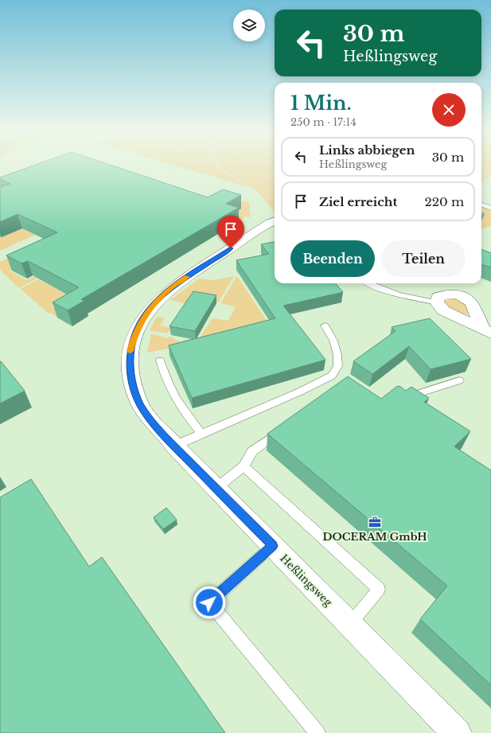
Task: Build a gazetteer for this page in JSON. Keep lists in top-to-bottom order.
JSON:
{
  "streets": {
    "street": ["Heßlingsweg"]
  },
  "places": {
    "office": ["DOCERAM GmbH"]
  },
  "page": {
    "turn": ["30 m", "Heßlingsweg"],
    "heading": ["1 Min.", "250 m · 17:14"],
    "list": [
      {
        "name": "Links abbiegen",
        "note": "Heßlingsweg",
        "value": "30 m"
      },
      {
        "name": "Ziel erreicht",
        "value": "220 m"
      }
    ],
    "buttons": ["Beenden", "Teilen"]
  }
}
